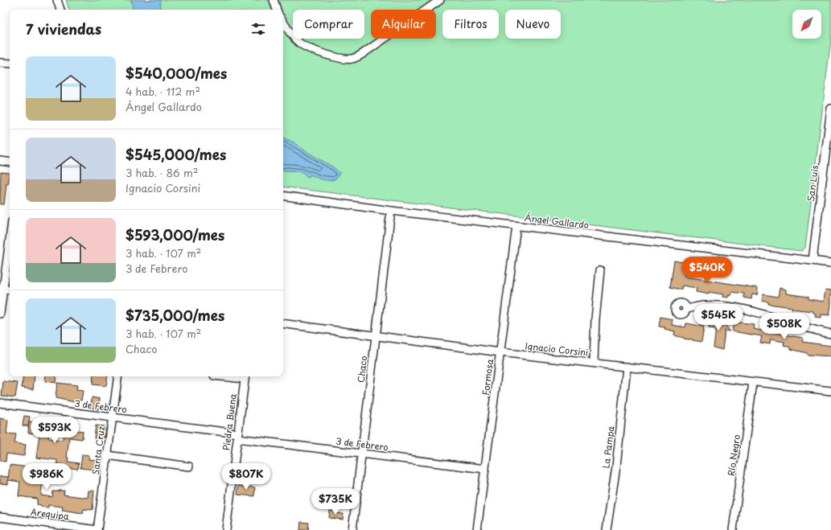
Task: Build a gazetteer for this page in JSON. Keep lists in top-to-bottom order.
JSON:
{
  "streets": {
    "street": [
      "San Luis",
      "Ángel Gallardo",
      "Ignacio Corsini",
      "Chaco",
      "Formosa",
      "3 de Febrero",
      "Piedra Buena",
      "La Pampa",
      "Santa Cruz",
      "Río Negro",
      "Arequipa"
    ]
  },
  "crossings": [
    ["San Luis", "Ángel Gallardo"],
    ["Ángel Gallardo", "Chaco"],
    ["Ángel Gallardo", "Formosa"],
    ["Ignacio Corsini", "Chaco"],
    ["Ignacio Corsini", "Formosa"],
    ["Ignacio Corsini", "La Pampa"],
    ["Ignacio Corsini", "Río Negro"],
    ["Chaco", "3 de Febrero"],
    ["Formosa", "3 de Febrero"],
    ["3 de Febrero", "Piedra Buena"],
    ["3 de Febrero", "Santa Cruz"],
    ["Santa Cruz", "Arequipa"]
  ],
  "north": "bottom left",
  "page": {
    "chip": [
      "Comprar",
      "Alquilar",
      "Filtros",
      "Nuevo"
    ],
    "heading": "7 viviendas",
    "list": [
      {
        "name": "$540,000/mes",
        "note": "4 hab. · 112 m² · Ángel Gallardo"
      },
      {
        "name": "$545,000/mes",
        "note": "3 hab. · 86 m² · Ignacio Corsini"
      },
      {
        "name": "$593,000/mes",
        "note": "3 hab. · 107 m² · 3 de Febrero"
      },
      {
        "name": "$735,000/mes",
        "note": "3 hab. · 107 m² · Chaco"
      }
    ],
    "price": [
      "$540K",
      "$545K",
      "$508K",
      "$593K",
      "$986K",
      "$807K",
      "$735K"
    ]
  }
}
